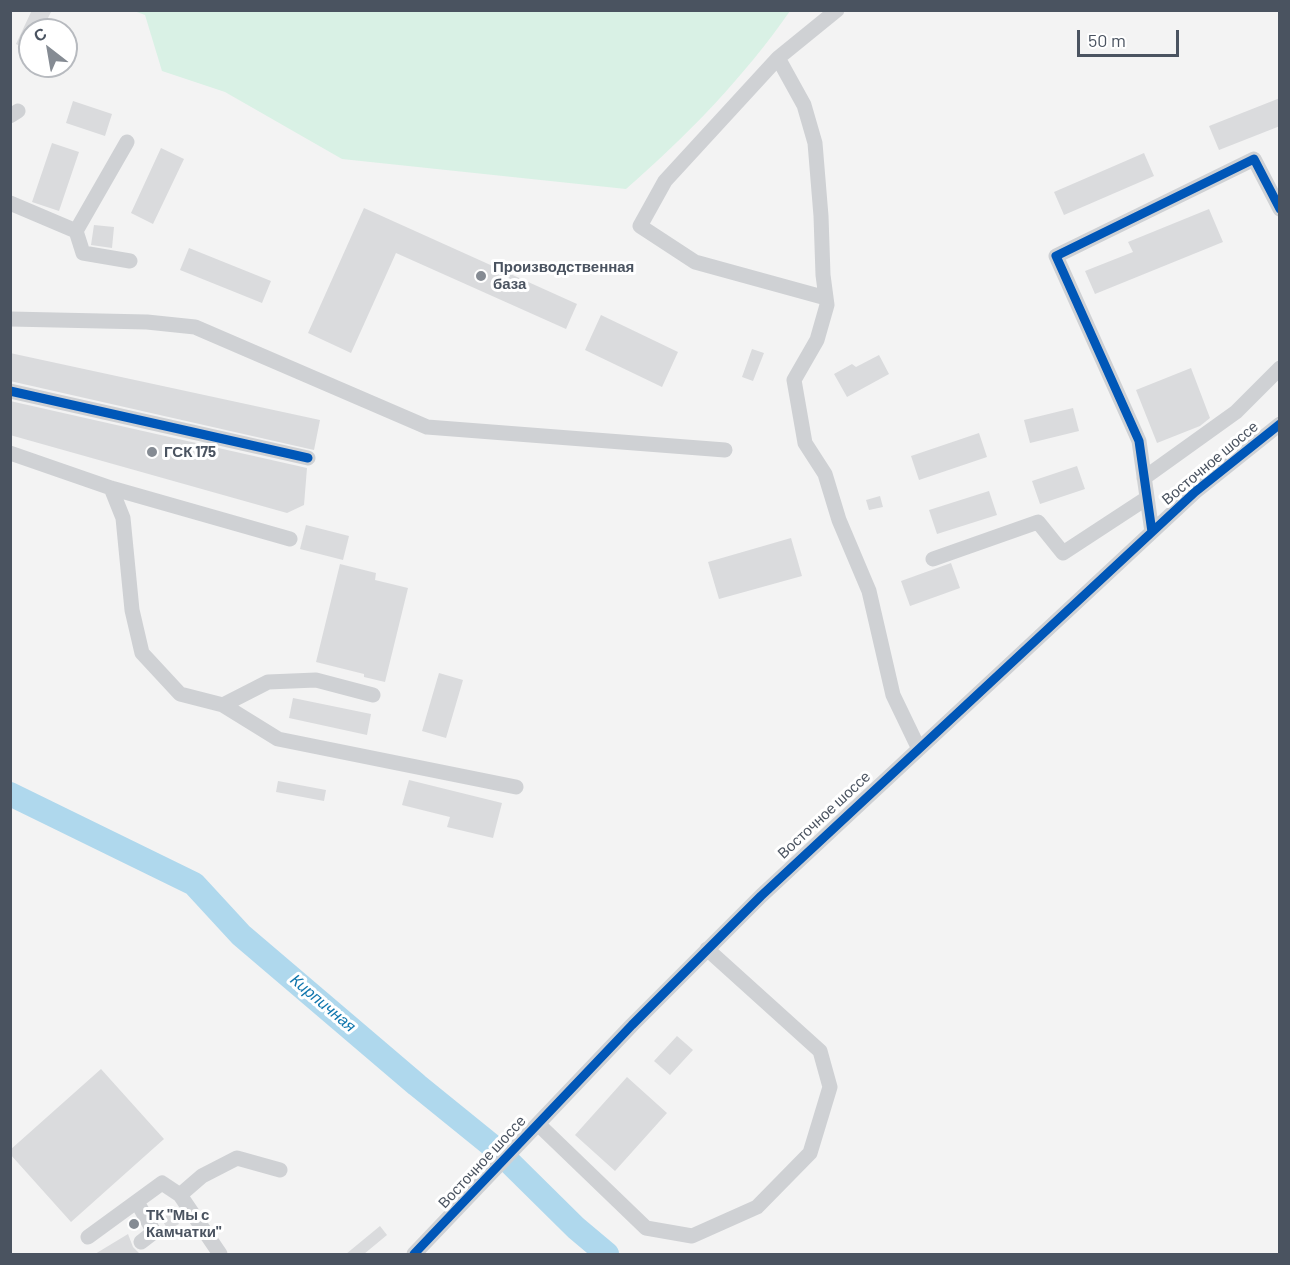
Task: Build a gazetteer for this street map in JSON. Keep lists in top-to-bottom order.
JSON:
{
  "streets": {
    "street": ["Восточное шоссе"]
  },
  "water": ["Кирпичная"],
  "places": ["Производственная база", "ГСК 175", "ТК \"Мы с Камчатки\""],
  "scale_bar": "50 m",
  "north": "top left"
}
